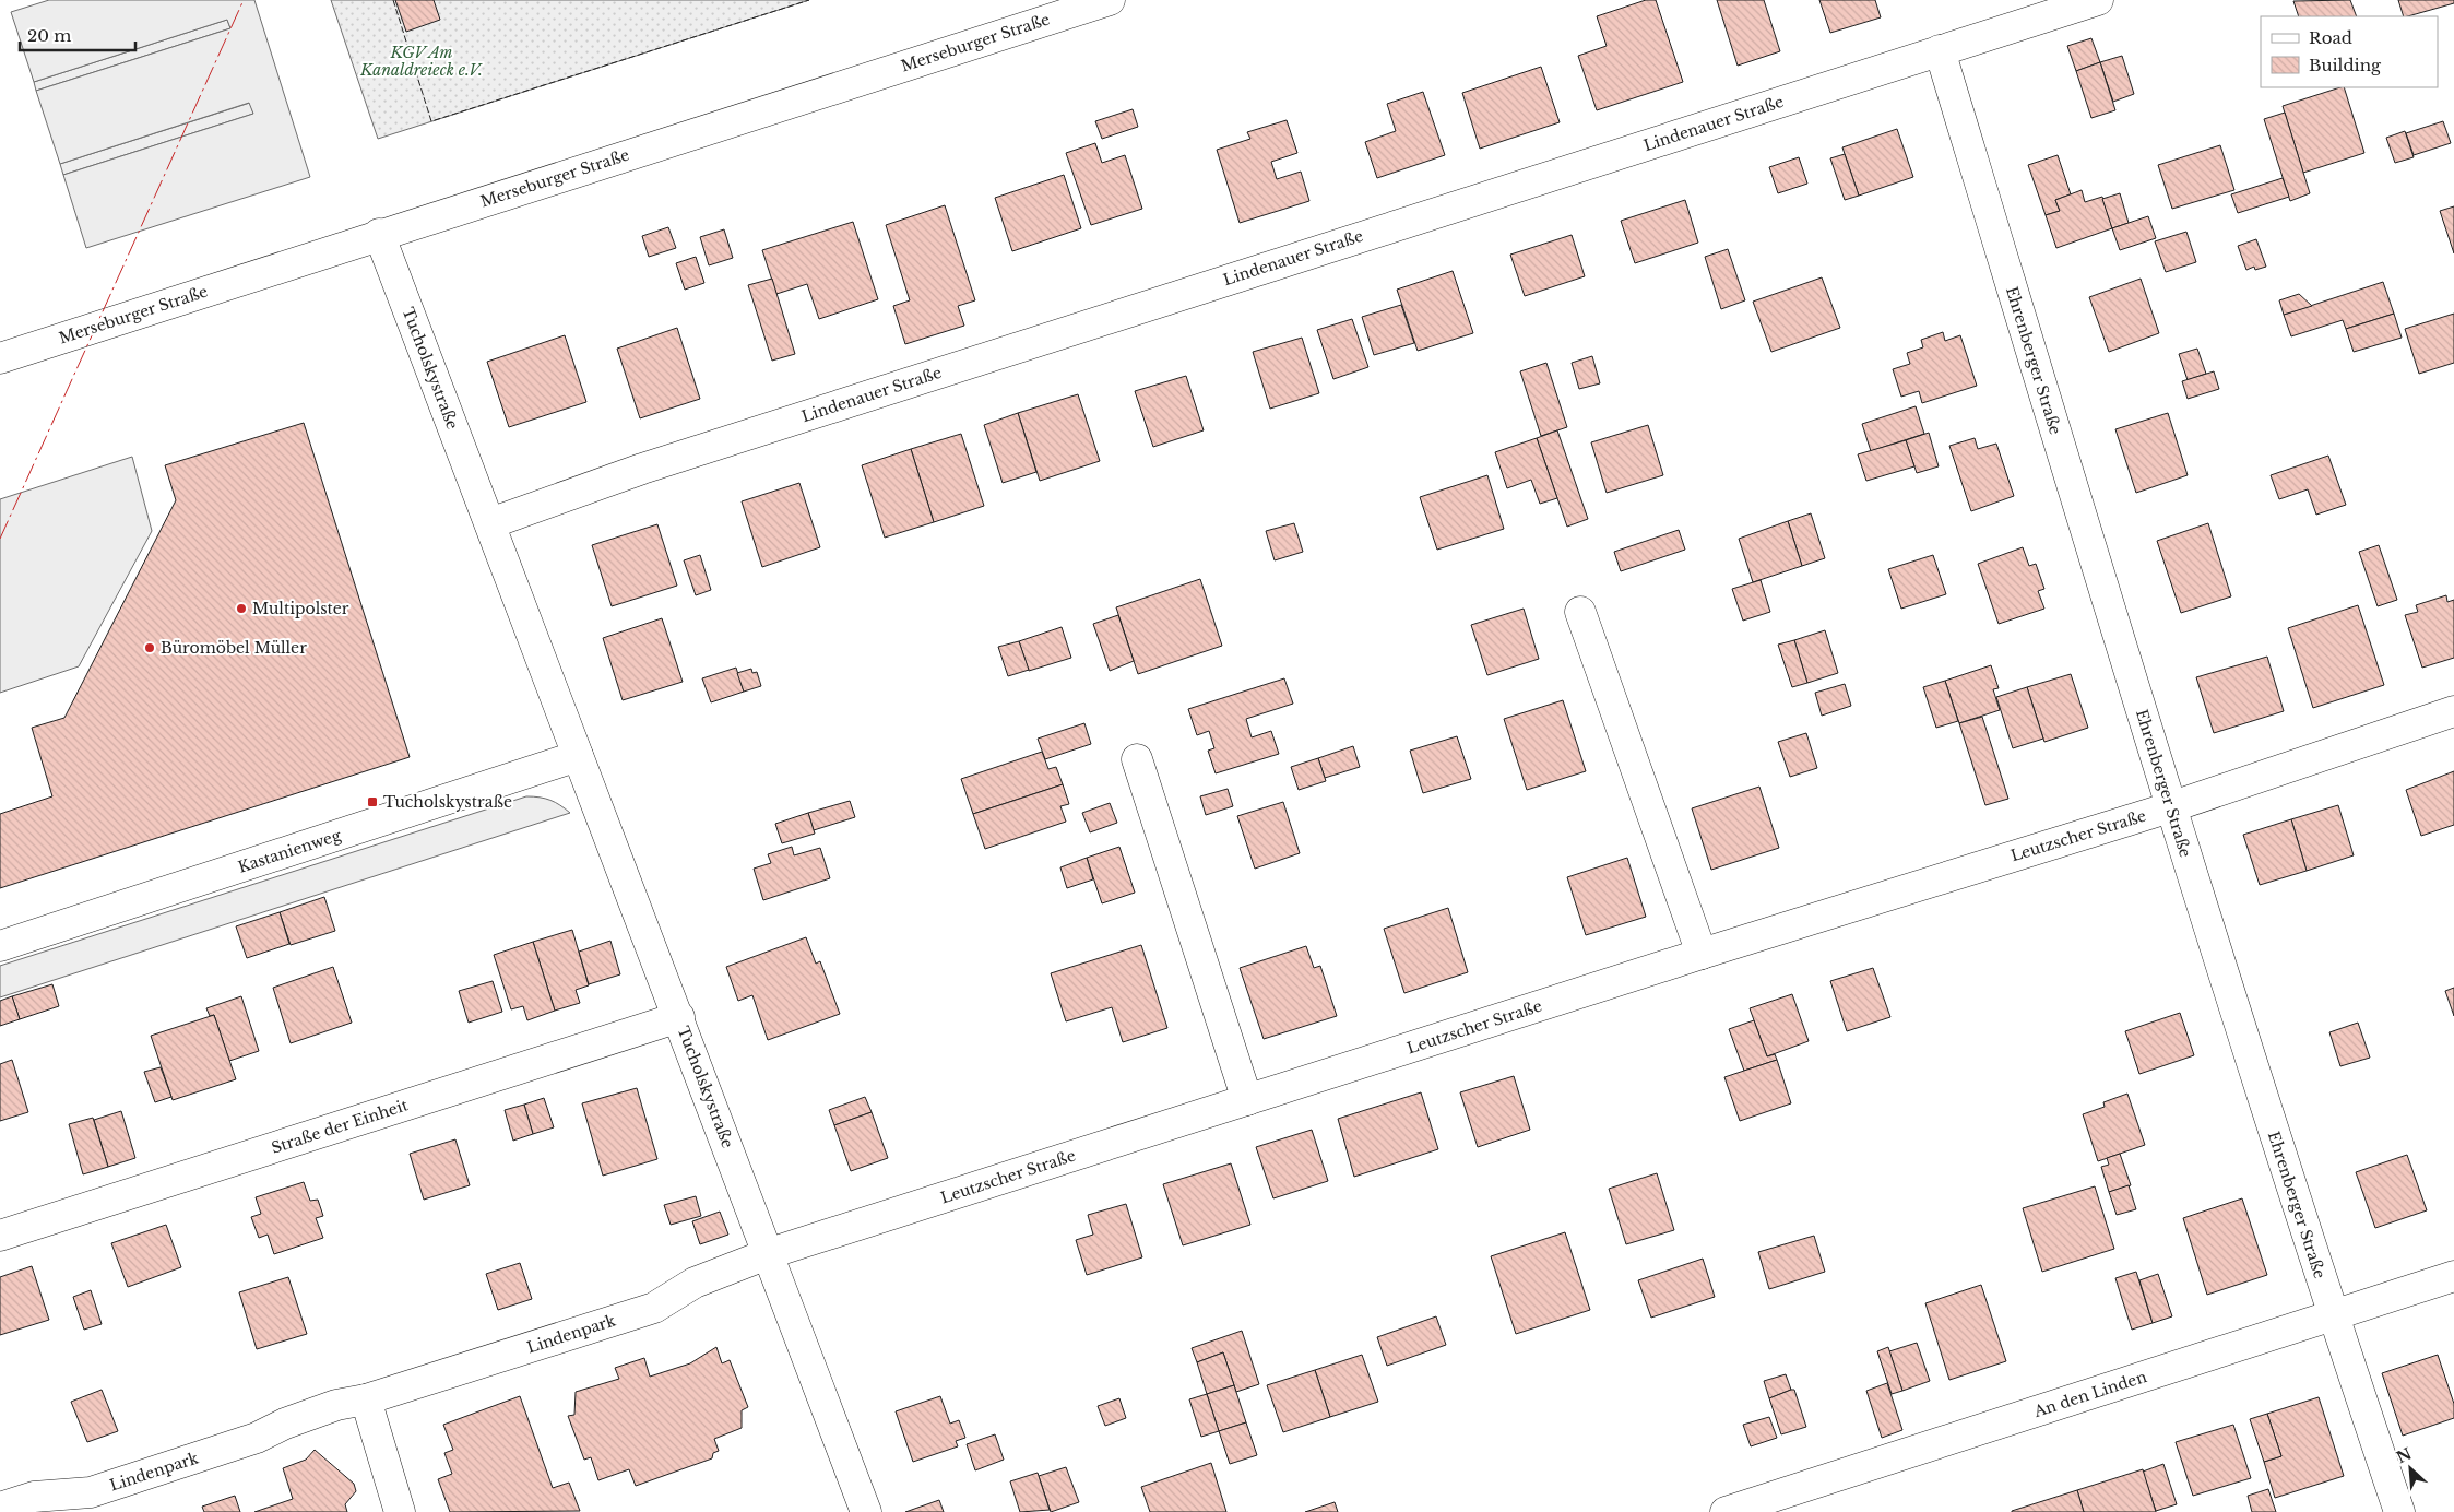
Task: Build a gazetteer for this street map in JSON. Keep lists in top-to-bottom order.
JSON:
{
  "streets": {
    "street": [
      "Merseburger Straße",
      "Lindenauer Straße",
      "Ehrenberger Straße",
      "Tucholskystraße",
      "Leutzscher Straße",
      "Kastanienweg",
      "Straße der Einheit",
      "Lindenpark",
      "An den Linden"
    ]
  },
  "crossings": [
    ["Merseburger Straße", "Tucholskystraße"],
    ["Lindenauer Straße", "Ehrenberger Straße"],
    ["Lindenauer Straße", "Tucholskystraße"],
    ["Ehrenberger Straße", "Leutzscher Straße"],
    ["Ehrenberger Straße", "An den Linden"],
    ["Tucholskystraße", "Leutzscher Straße"],
    ["Tucholskystraße", "Kastanienweg"],
    ["Tucholskystraße", "Straße der Einheit"],
    ["Tucholskystraße", "Lindenpark"],
    ["Leutzscher Straße", "Lindenpark"]
  ],
  "parks": ["KGV Am Kanaldreieck e.V."],
  "places": {
    "other": ["Multipolster", "Büromöbel Müller"],
    "transit": ["Tucholskystraße"]
  },
  "legend": ["Road", "Building"],
  "scale_bar": "20 m",
  "north": "top left"
}
